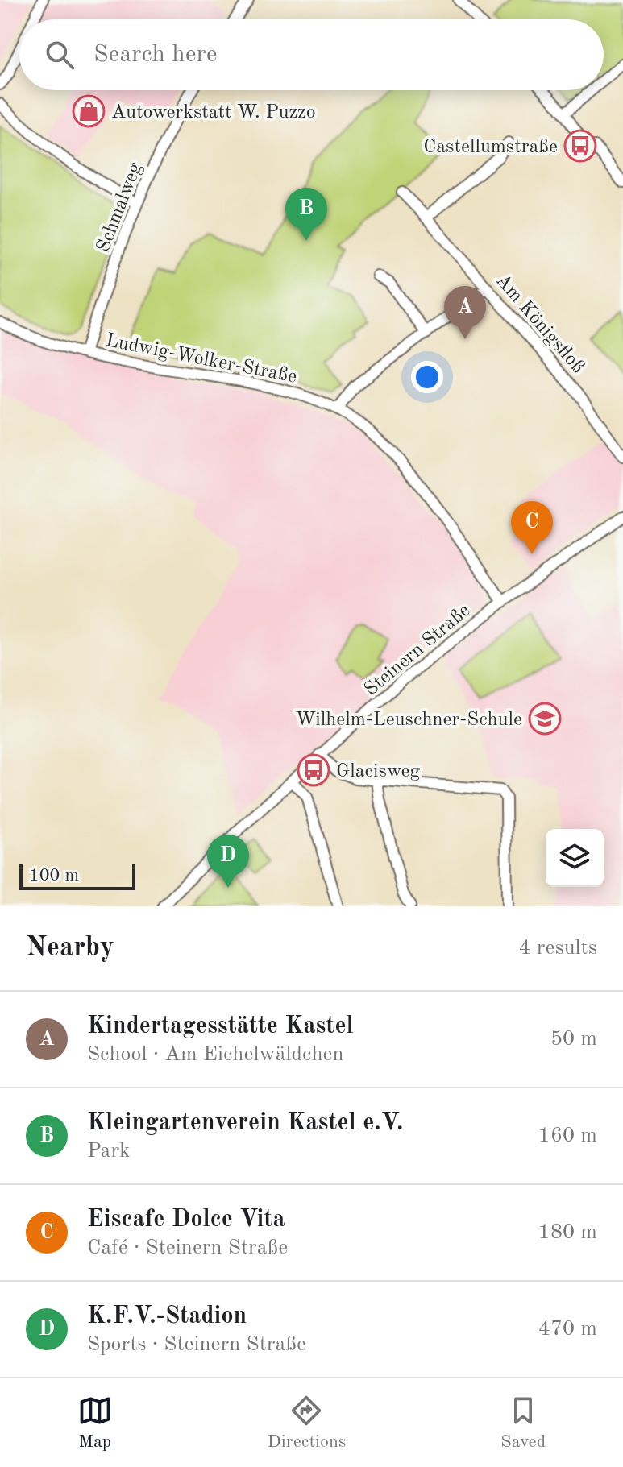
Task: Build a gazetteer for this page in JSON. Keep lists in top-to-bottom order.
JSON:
{
  "streets": {
    "street": [
      "Schmalweg",
      "Am Königsfloß",
      "Ludwig-Wolker-Straße",
      "Steinern Straße"
    ]
  },
  "crossings": [
    ["Schmalweg", "Ludwig-Wolker-Straße"],
    ["Ludwig-Wolker-Straße", "Steinern Straße"]
  ],
  "places": {
    "shop": ["Autowerkstatt W. Puzzo"],
    "bus stop": ["Castellumstraße", "Glacisweg"],
    "school or university": ["Wilhelm-Leuschner-Schule"]
  },
  "scale_bar": "100 m",
  "page": {
    "search": "Search here",
    "pins": [
      "B",
      "A",
      "C",
      "D"
    ],
    "scale": "100 m",
    "heading": ["Nearby", "4 results"],
    "list": [
      {
        "mark": "A",
        "name": "Kindertagesstätte Kastel",
        "note": "School · Am Eichelwäldchen",
        "value": "50 m"
      },
      {
        "mark": "B",
        "name": "Kleingartenverein Kastel e.V.",
        "note": "Park",
        "value": "160 m"
      },
      {
        "mark": "C",
        "name": "Eiscafe Dolce Vita",
        "note": "Café · Steinern Straße",
        "value": "180 m"
      },
      {
        "mark": "D",
        "name": "K.F.V.-Stadion",
        "note": "Sports · Steinern Straße",
        "value": "470 m"
      }
    ],
    "nav": ["Map", "Directions", "Saved"]
  }
}
